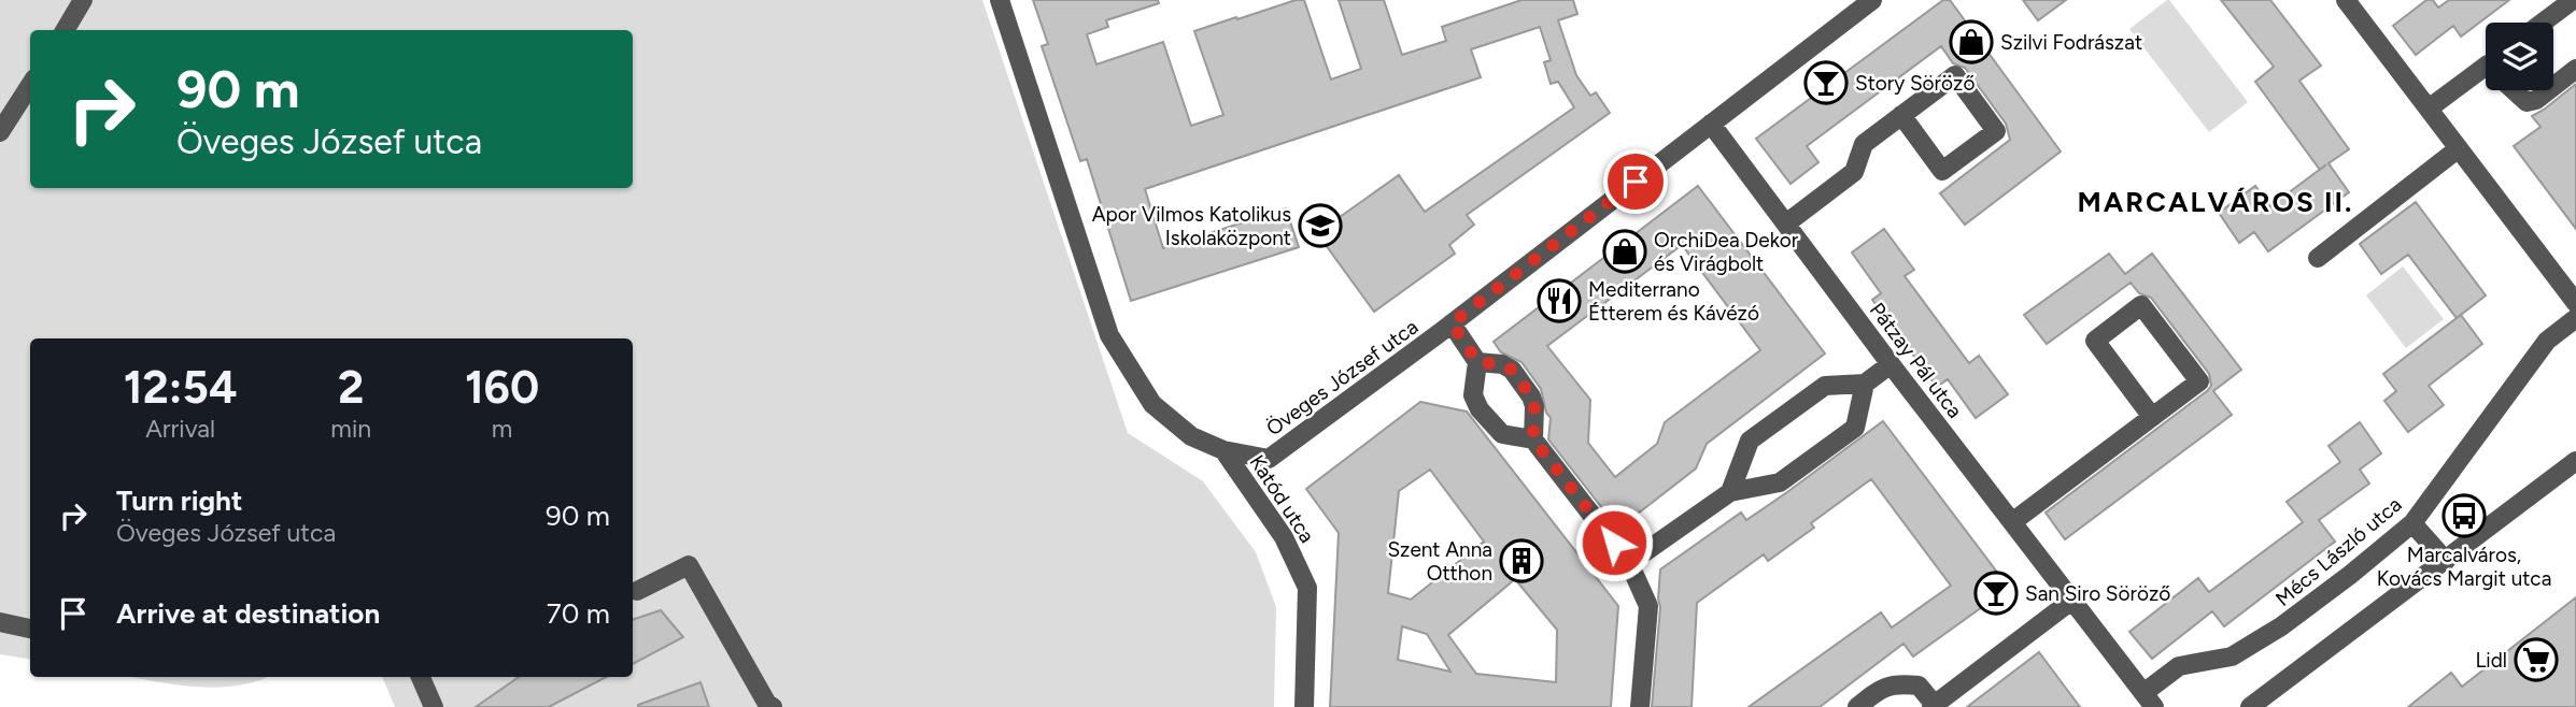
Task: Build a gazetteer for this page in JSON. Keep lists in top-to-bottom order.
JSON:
{
  "streets": {
    "street": [
      "Pátzay Pál utca",
      "Öveges József utca",
      "Katód utca",
      "Mécs László utca"
    ]
  },
  "crossings": [
    ["Pátzay Pál utca", "Öveges József utca"],
    ["Pátzay Pál utca", "Mécs László utca"],
    ["Öveges József utca", "Katód utca"]
  ],
  "districts": ["MARCALVÁROS II."],
  "places": {
    "shop": ["Szilvi Fodrászat", "OrchiDea Dekor és Virágbolt"],
    "bar": ["Story Söröző", "San Siro Söröző"],
    "school or university": ["Apor Vilmos Katolikus Iskolaközpont"],
    "restaurant": ["Mediterrano Étterem és Kávézó"],
    "bus stop": ["Marcalváros, Kovács Margit utca"],
    "building": ["Szent Anna Otthon"],
    "supermarket": ["Lidl"]
  },
  "page": {
    "turn": ["90 m", "Öveges József utca"],
    "eta": [
      "12:54",
      "Arrival",
      "2",
      "min",
      "160",
      "m"
    ],
    "list": [
      {
        "name": "Turn right",
        "note": "Öveges József utca",
        "value": "90 m"
      },
      {
        "name": "Arrive at destination",
        "value": "70 m"
      }
    ]
  }
}
